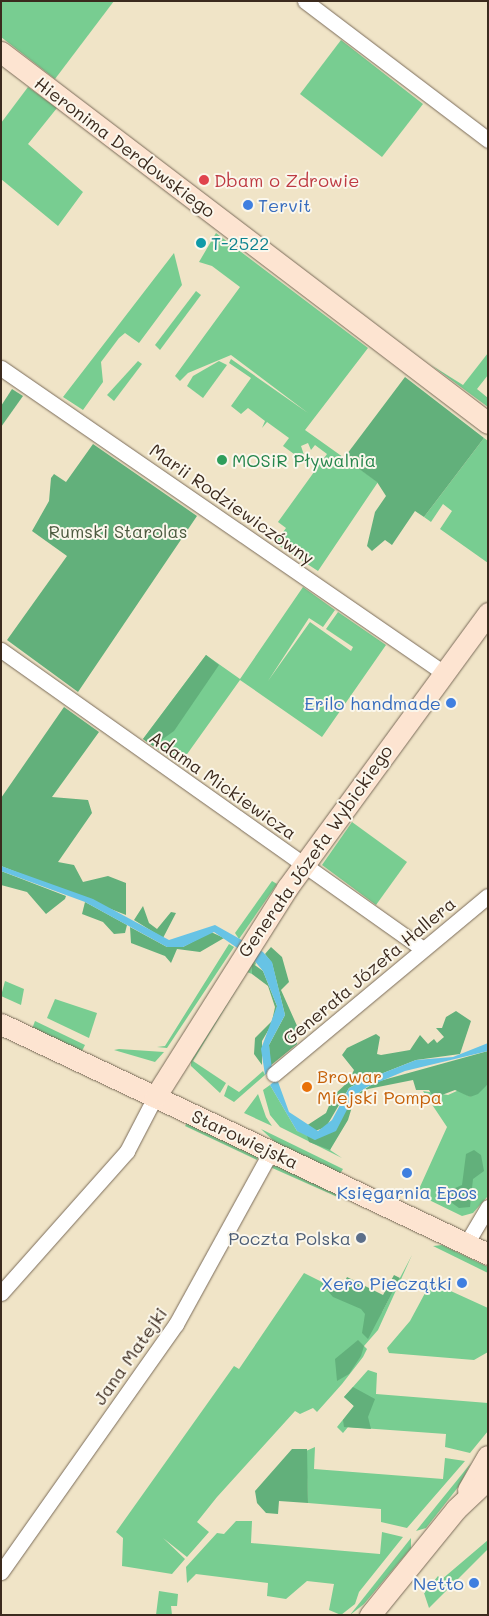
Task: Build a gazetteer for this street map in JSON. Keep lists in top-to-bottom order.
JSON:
{
  "streets": {
    "street": [
      "Hieronima Derdowskiego",
      "Marii Rodziewiczówny",
      "Adama Mickiewicza",
      "Generała Józefa Wybickiego",
      "Generała Józefa Hallera",
      "Starowiejska",
      "Jana Matejki"
    ]
  },
  "crossings": [
    ["Marii Rodziewiczówny", "Generała Józefa Wybickiego"],
    ["Adama Mickiewicza", "Generała Józefa Wybickiego"],
    ["Adama Mickiewicza", "Generała Józefa Hallera"],
    ["Generała Józefa Wybickiego", "Starowiejska"],
    ["Starowiejska", "Jana Matejki"]
  ],
  "parks": ["Rumski Starolas"],
  "places": [
    "Dbam o Zdrowie",
    "Tervit",
    "T-2522",
    "MOSiR Pływalnia",
    "Erilo handmade",
    "Browar Miejski Pompa",
    "Księgarnia Epos",
    "Poczta Polska",
    "Xero Pieczątki",
    "Netto"
  ]
}
